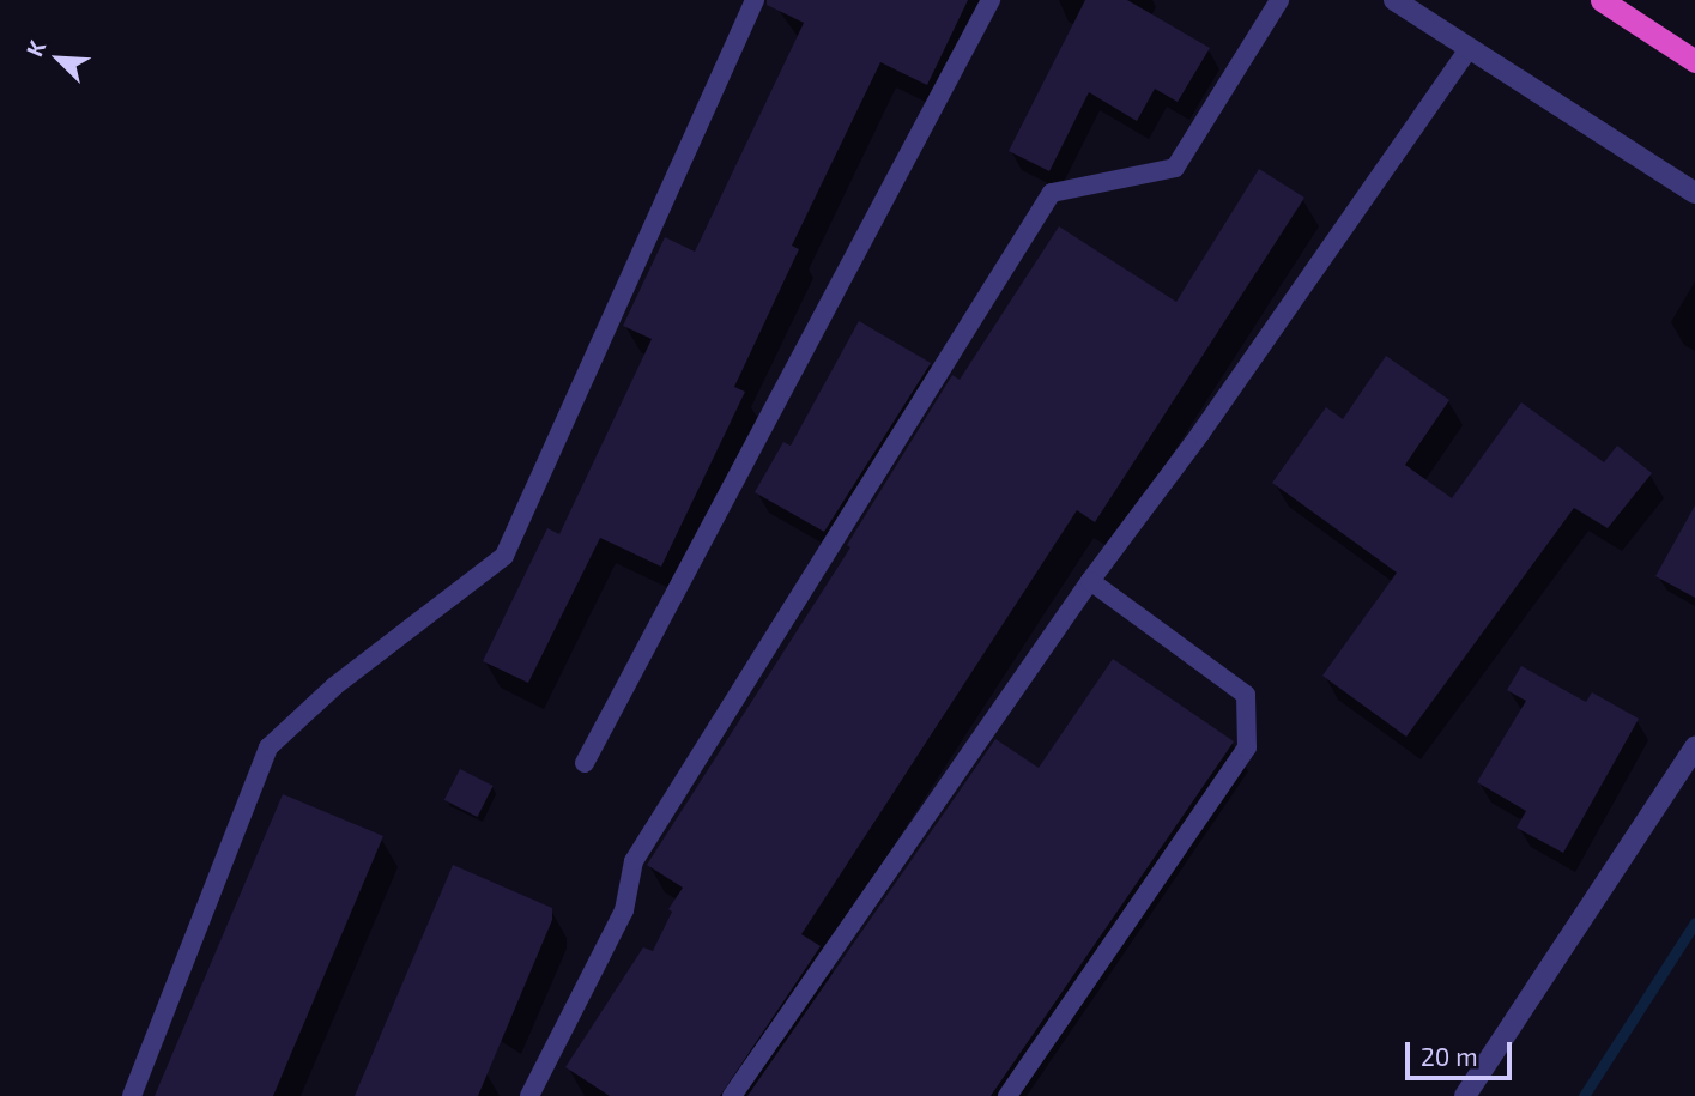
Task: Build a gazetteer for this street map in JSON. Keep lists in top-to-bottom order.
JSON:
{
  "scale_bar": "20 m",
  "north": "top left"
}
